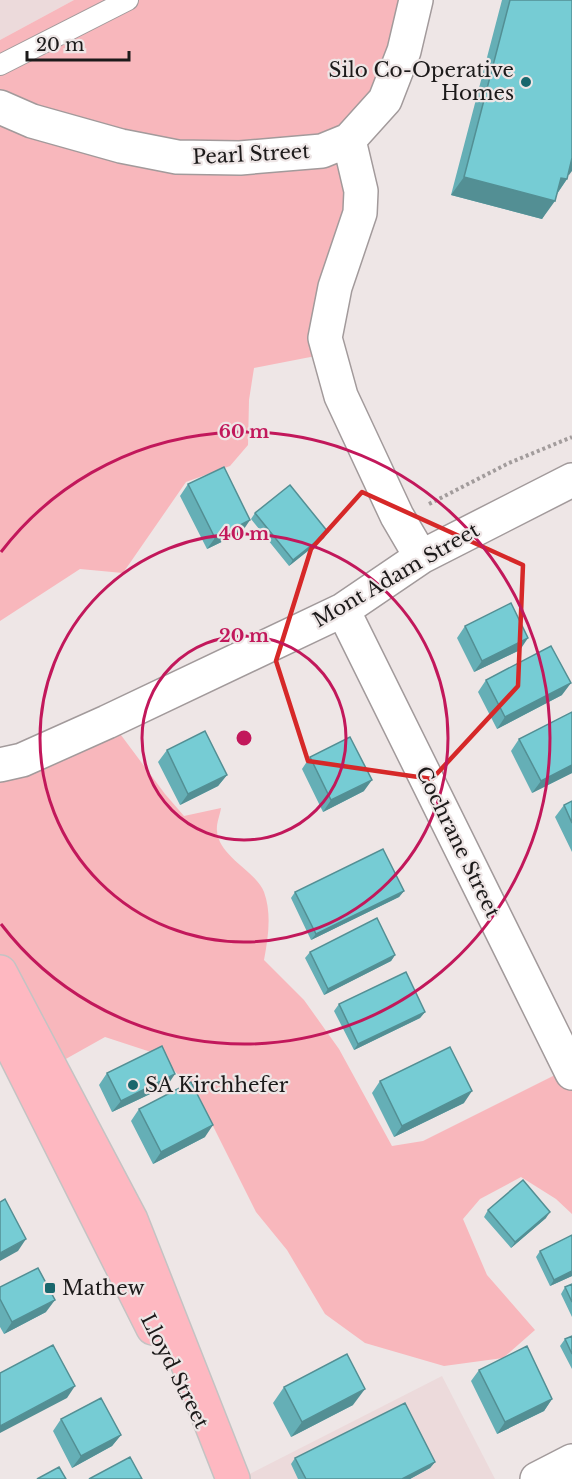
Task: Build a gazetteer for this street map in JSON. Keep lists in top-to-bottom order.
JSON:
{
  "streets": {
    "main road": ["Lloyd Street"],
    "street": ["Pearl Street", "Mont Adam Street", "Cochrane Street"]
  },
  "crossings": [
    ["Mont Adam Street", "Cochrane Street"]
  ],
  "places": {
    "other": ["Silo Co-Operative Homes", "SA Kirchhefer"],
    "transit": ["Mathew"]
  },
  "scale_bar": "20 m",
  "rings": ["60 m", "40 m", "20 m"]
}
